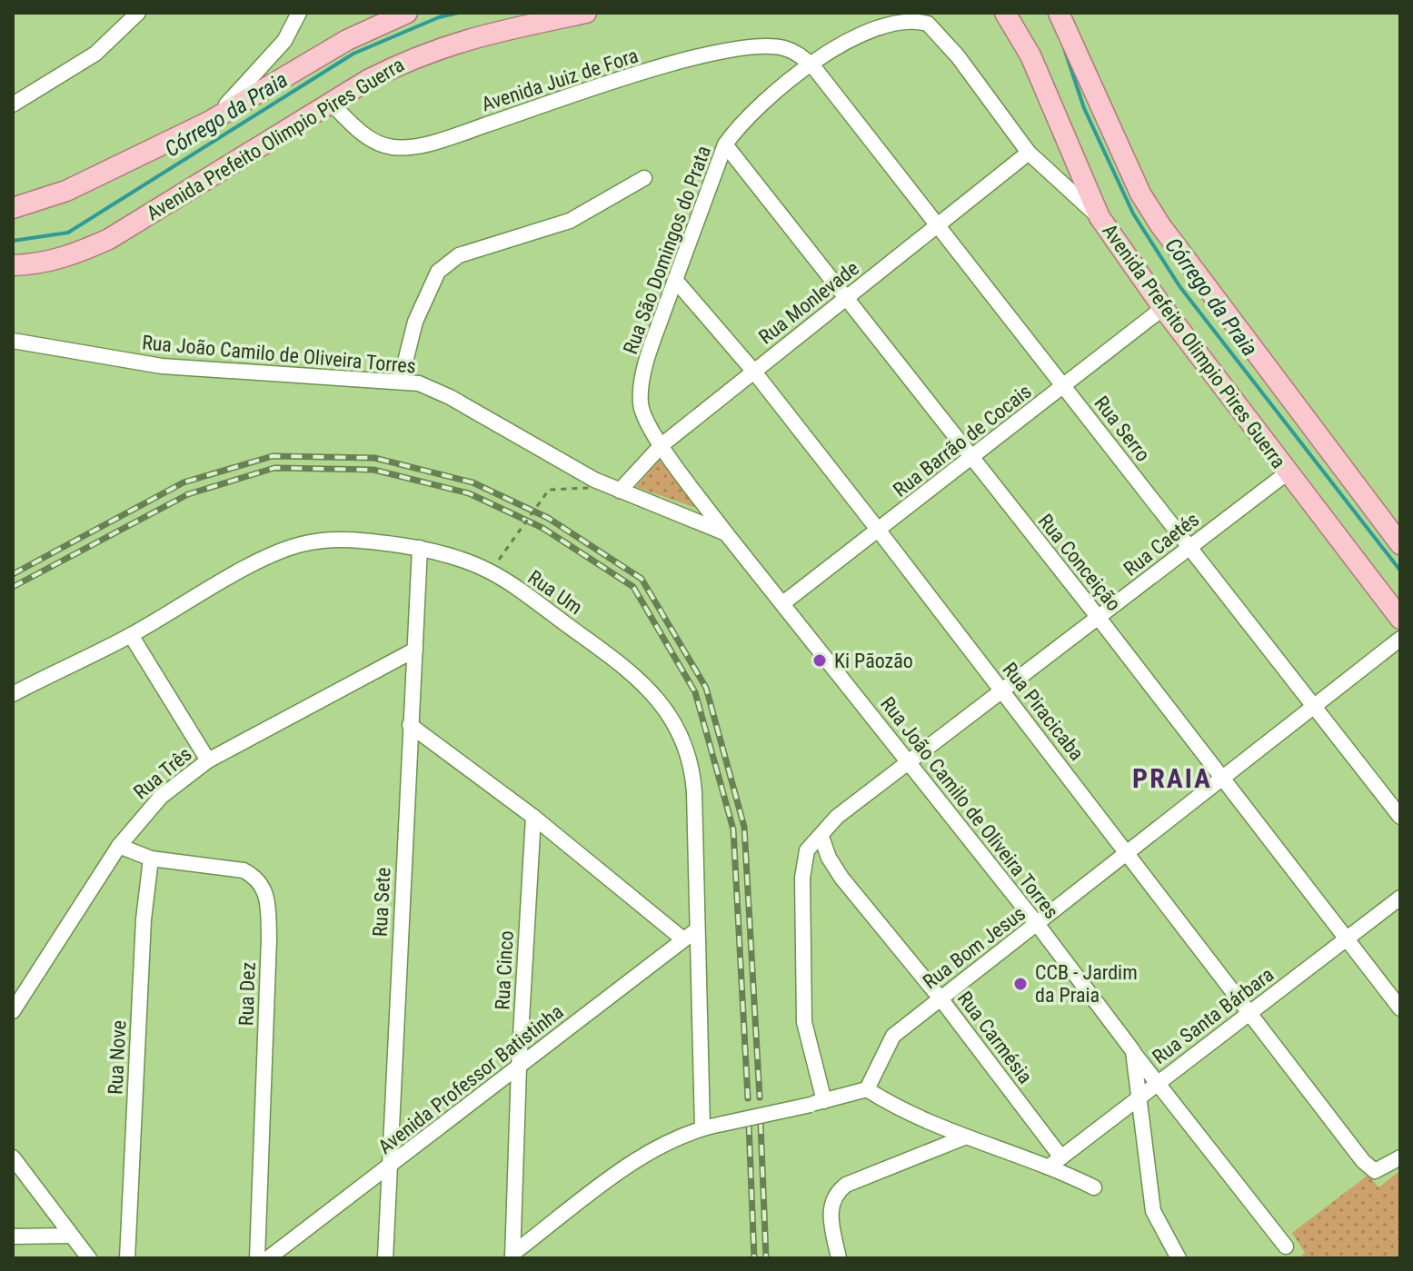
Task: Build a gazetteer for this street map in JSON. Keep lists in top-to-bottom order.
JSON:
{
  "streets": {
    "main road": ["Avenida Prefeito Olimpio Pires Guerra"],
    "street": [
      "Avenida Juiz de Fora",
      "Rua São Domingos do Prata",
      "Rua Monlevade",
      "Rua João Camilo de Oliveira Torres",
      "Rua Serro",
      "Rua Barrão de Cocais",
      "Rua Caetés",
      "Rua Conceição",
      "Rua Um",
      "Rua Piracicaba",
      "Rua Três",
      "Rua Sete",
      "Rua Bom Jesus",
      "Rua Cinco",
      "Rua Dez",
      "Rua Santa Bárbara",
      "Rua Carmésia",
      "Rua Nove",
      "Avenida Professor Batistinha"
    ]
  },
  "crossings": [
    ["Avenida Juiz de Fora", "Avenida Prefeito Olimpio Pires Guerra"],
    ["Avenida Juiz de Fora", "Rua São Domingos do Prata"],
    ["Avenida Juiz de Fora", "Rua Serro"],
    ["Avenida Prefeito Olimpio Pires Guerra", "Rua Barrão de Cocais"],
    ["Avenida Prefeito Olimpio Pires Guerra", "Rua Caetés"],
    ["Rua São Domingos do Prata", "Rua Monlevade"],
    ["Rua São Domingos do Prata", "Rua João Camilo de Oliveira Torres"],
    ["Rua São Domingos do Prata", "Rua Serro"],
    ["Rua São Domingos do Prata", "Rua Conceição"],
    ["Rua São Domingos do Prata", "Rua Piracicaba"],
    ["Rua Monlevade", "Rua João Camilo de Oliveira Torres"],
    ["Rua Monlevade", "Rua Serro"],
    ["Rua Monlevade", "Rua Conceição"],
    ["Rua Monlevade", "Rua Piracicaba"],
    ["Rua João Camilo de Oliveira Torres", "Rua Barrão de Cocais"],
    ["Rua João Camilo de Oliveira Torres", "Rua Caetés"],
    ["Rua João Camilo de Oliveira Torres", "Rua Bom Jesus"],
    ["Rua João Camilo de Oliveira Torres", "Rua Santa Bárbara"],
    ["Rua Serro", "Rua Barrão de Cocais"],
    ["Rua Serro", "Rua Caetés"],
    ["Rua Serro", "Rua Bom Jesus"],
    ["Rua Barrão de Cocais", "Rua Conceição"],
    ["Rua Barrão de Cocais", "Rua Piracicaba"],
    ["Rua Caetés", "Rua Conceição"],
    ["Rua Caetés", "Rua Piracicaba"],
    ["Rua Caetés", "Rua Carmésia"],
    ["Rua Conceição", "Rua Bom Jesus"],
    ["Rua Conceição", "Rua Santa Bárbara"],
    ["Rua Um", "Rua Sete"],
    ["Rua Um", "Avenida Professor Batistinha"],
    ["Rua Piracicaba", "Rua Bom Jesus"],
    ["Rua Piracicaba", "Rua Santa Bárbara"],
    ["Rua Três", "Rua Sete"],
    ["Rua Três", "Rua Dez"],
    ["Rua Sete", "Avenida Professor Batistinha"],
    ["Rua Bom Jesus", "Rua Carmésia"],
    ["Rua Cinco", "Avenida Professor Batistinha"],
    ["Rua Dez", "Rua Nove"],
    ["Rua Santa Bárbara", "Rua Carmésia"]
  ],
  "districts": ["PRAIA"],
  "water": ["Córrego da Praia"],
  "places": ["Ki Pãozão", "CCB - Jardim da Praia"]
}
